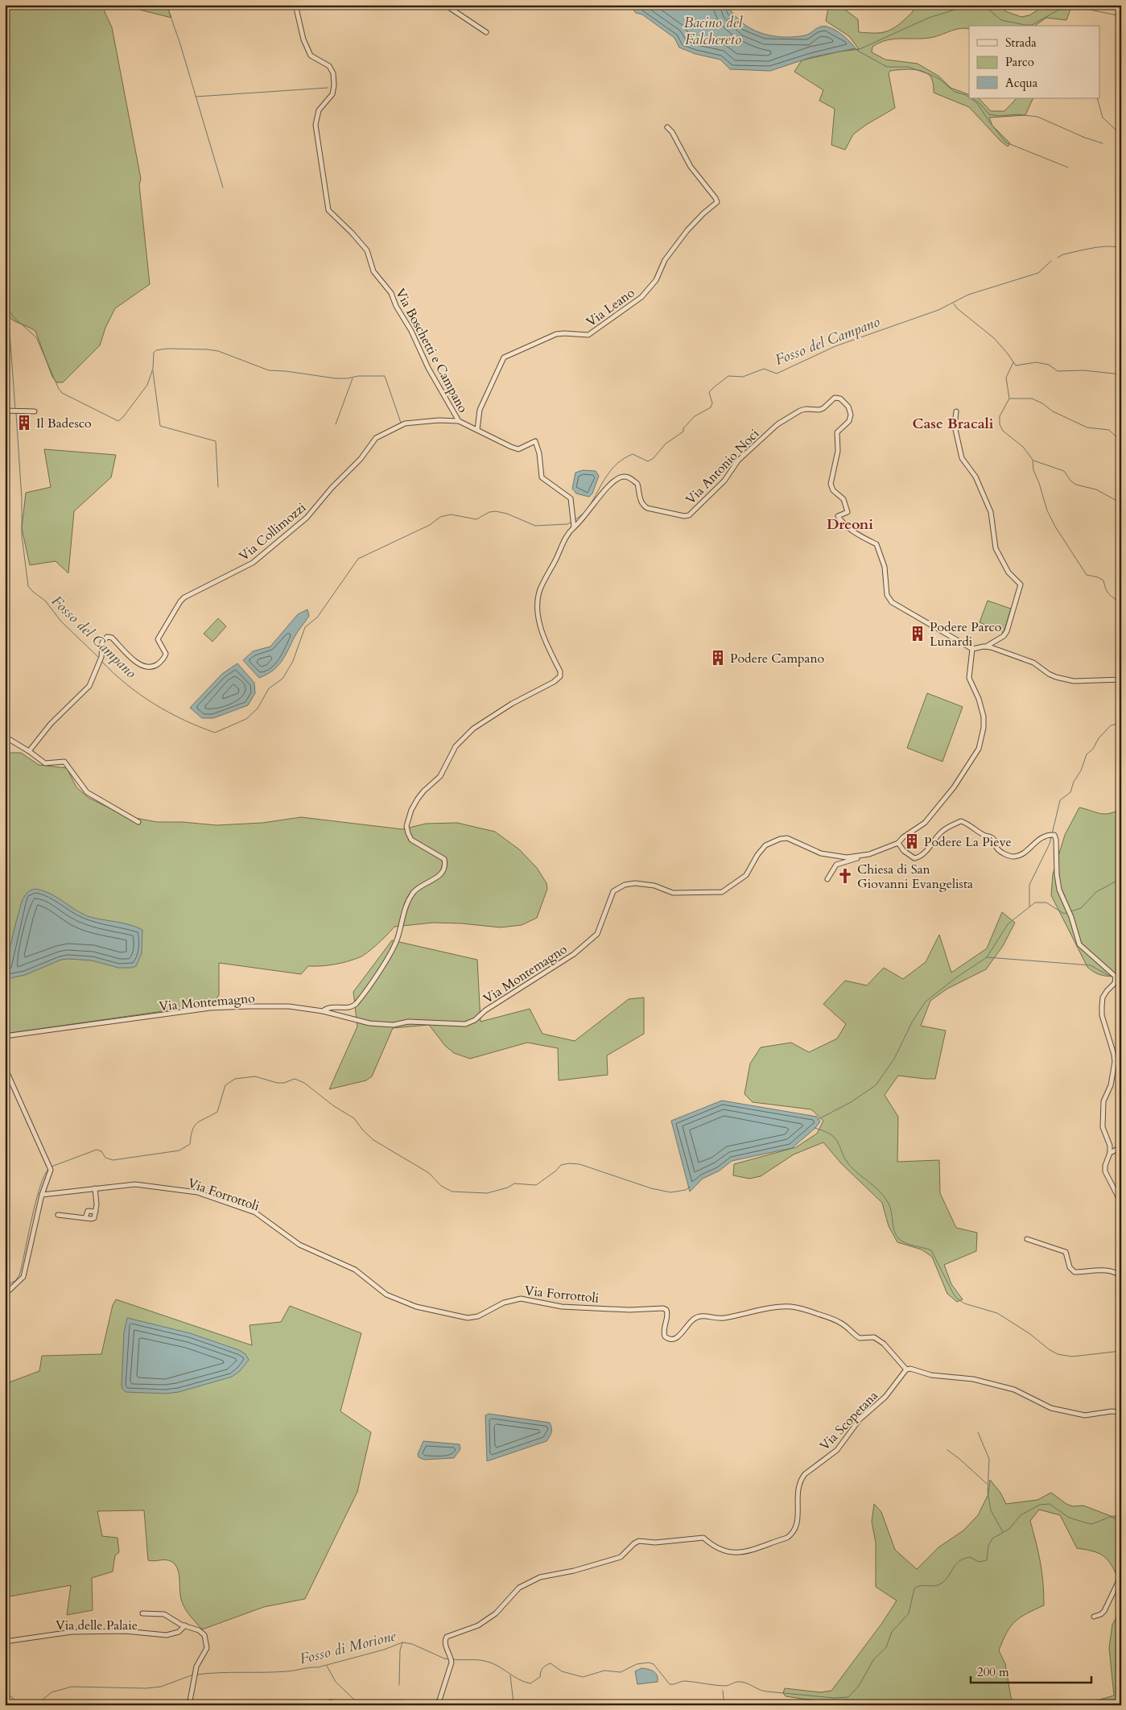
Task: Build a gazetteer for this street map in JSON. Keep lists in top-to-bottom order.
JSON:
{
  "streets": {
    "street": [
      "Via Leano",
      "Via Boschetti e Campano",
      "Via Antonio Noci",
      "Via Collimozzi",
      "Via Montemagno",
      "Via Forrottoli",
      "Via Scopetana",
      "Via delle Palaie"
    ]
  },
  "crossings": [
    ["Via Leano", "Via Boschetti e Campano"],
    ["Via Boschetti e Campano", "Via Antonio Noci"],
    ["Via Boschetti e Campano", "Via Collimozzi"],
    ["Via Antonio Noci", "Via Montemagno"],
    ["Via Forrottoli", "Via Scopetana"]
  ],
  "districts": ["Case Bracali", "Dreoni"],
  "water": ["Bacino del Falchereto", "Fosso del Campano", "Fosso di Morione"],
  "places": {
    "building": [
      "Il Badesco",
      "Podere Parco Lunardi",
      "Podere Campano",
      "Podere La Pieve"
    ],
    "church": ["Chiesa di San Giovanni Evangelista"]
  },
  "legend": ["Strada", "Parco", "Acqua"],
  "scale_bar": "200 m"
}
